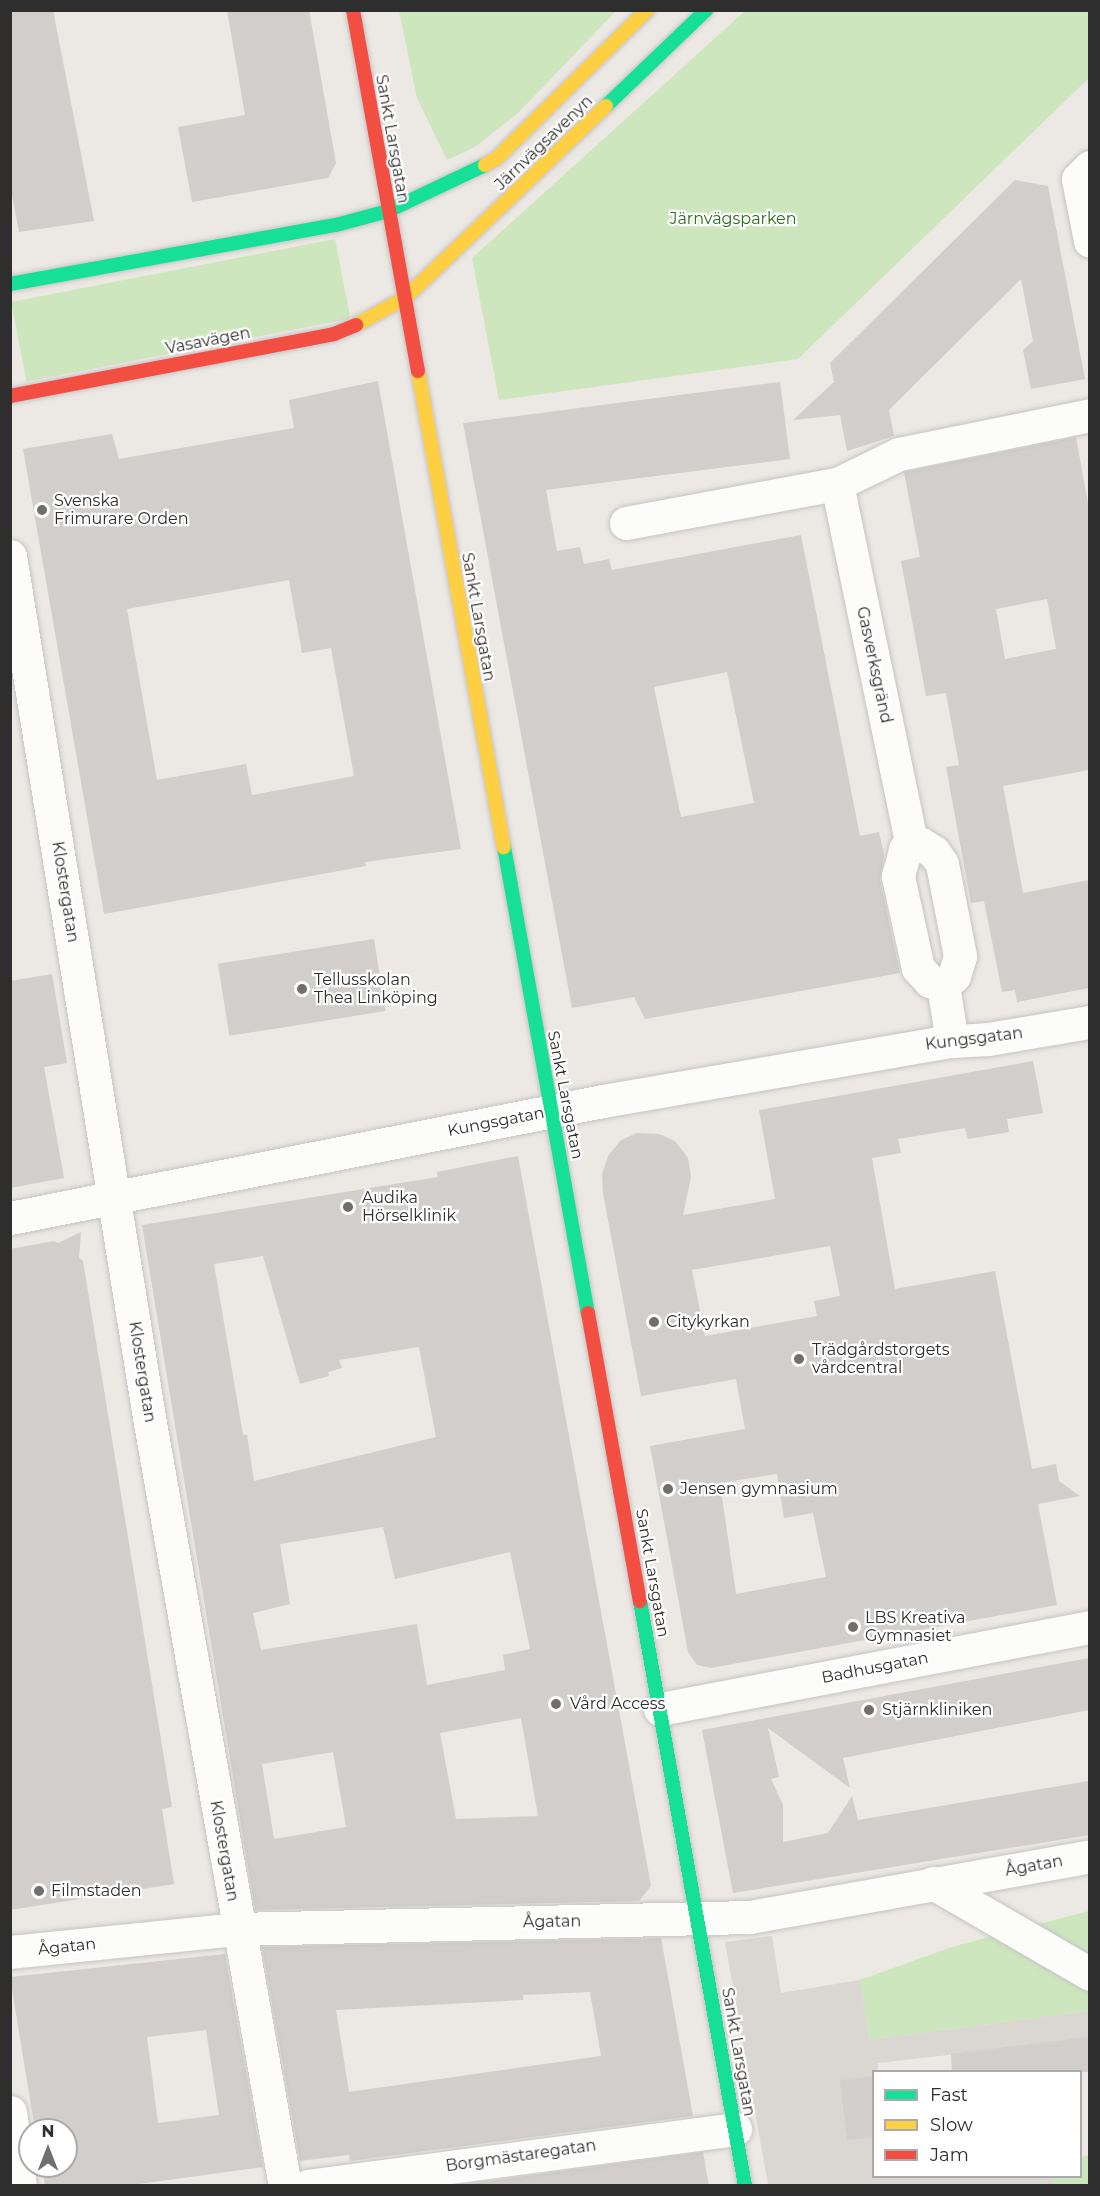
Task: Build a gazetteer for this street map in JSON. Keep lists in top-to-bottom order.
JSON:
{
  "streets": {
    "main road": ["Sankt Larsgatan", "Järnvägsavenyn", "Vasavägen"],
    "street": [
      "Gasverksgränd",
      "Klostergatan",
      "Kungsgatan",
      "Badhusgatan",
      "Ågatan",
      "Borgmästaregatan"
    ]
  },
  "crossings": [
    ["Sankt Larsgatan", "Järnvägsavenyn"],
    ["Sankt Larsgatan", "Vasavägen"],
    ["Sankt Larsgatan", "Kungsgatan"],
    ["Sankt Larsgatan", "Badhusgatan"],
    ["Sankt Larsgatan", "Ågatan"],
    ["Sankt Larsgatan", "Borgmästaregatan"],
    ["Järnvägsavenyn", "Vasavägen"],
    ["Klostergatan", "Kungsgatan"],
    ["Klostergatan", "Ågatan"]
  ],
  "parks": ["Järnvägsparken"],
  "places": [
    "Svenska Frimurare Orden",
    "Tellusskolan Thea Linköping",
    "Audika Hörselklinik",
    "Citykyrkan",
    "Trädgårdstorgets vårdcentral",
    "Jensen gymnasium",
    "LBS Kreativa Gymnasiet",
    "Vård Access",
    "Stjärnkliniken",
    "Filmstaden"
  ],
  "legend": ["Fast", "Slow", "Jam"],
  "north": "top"
}
